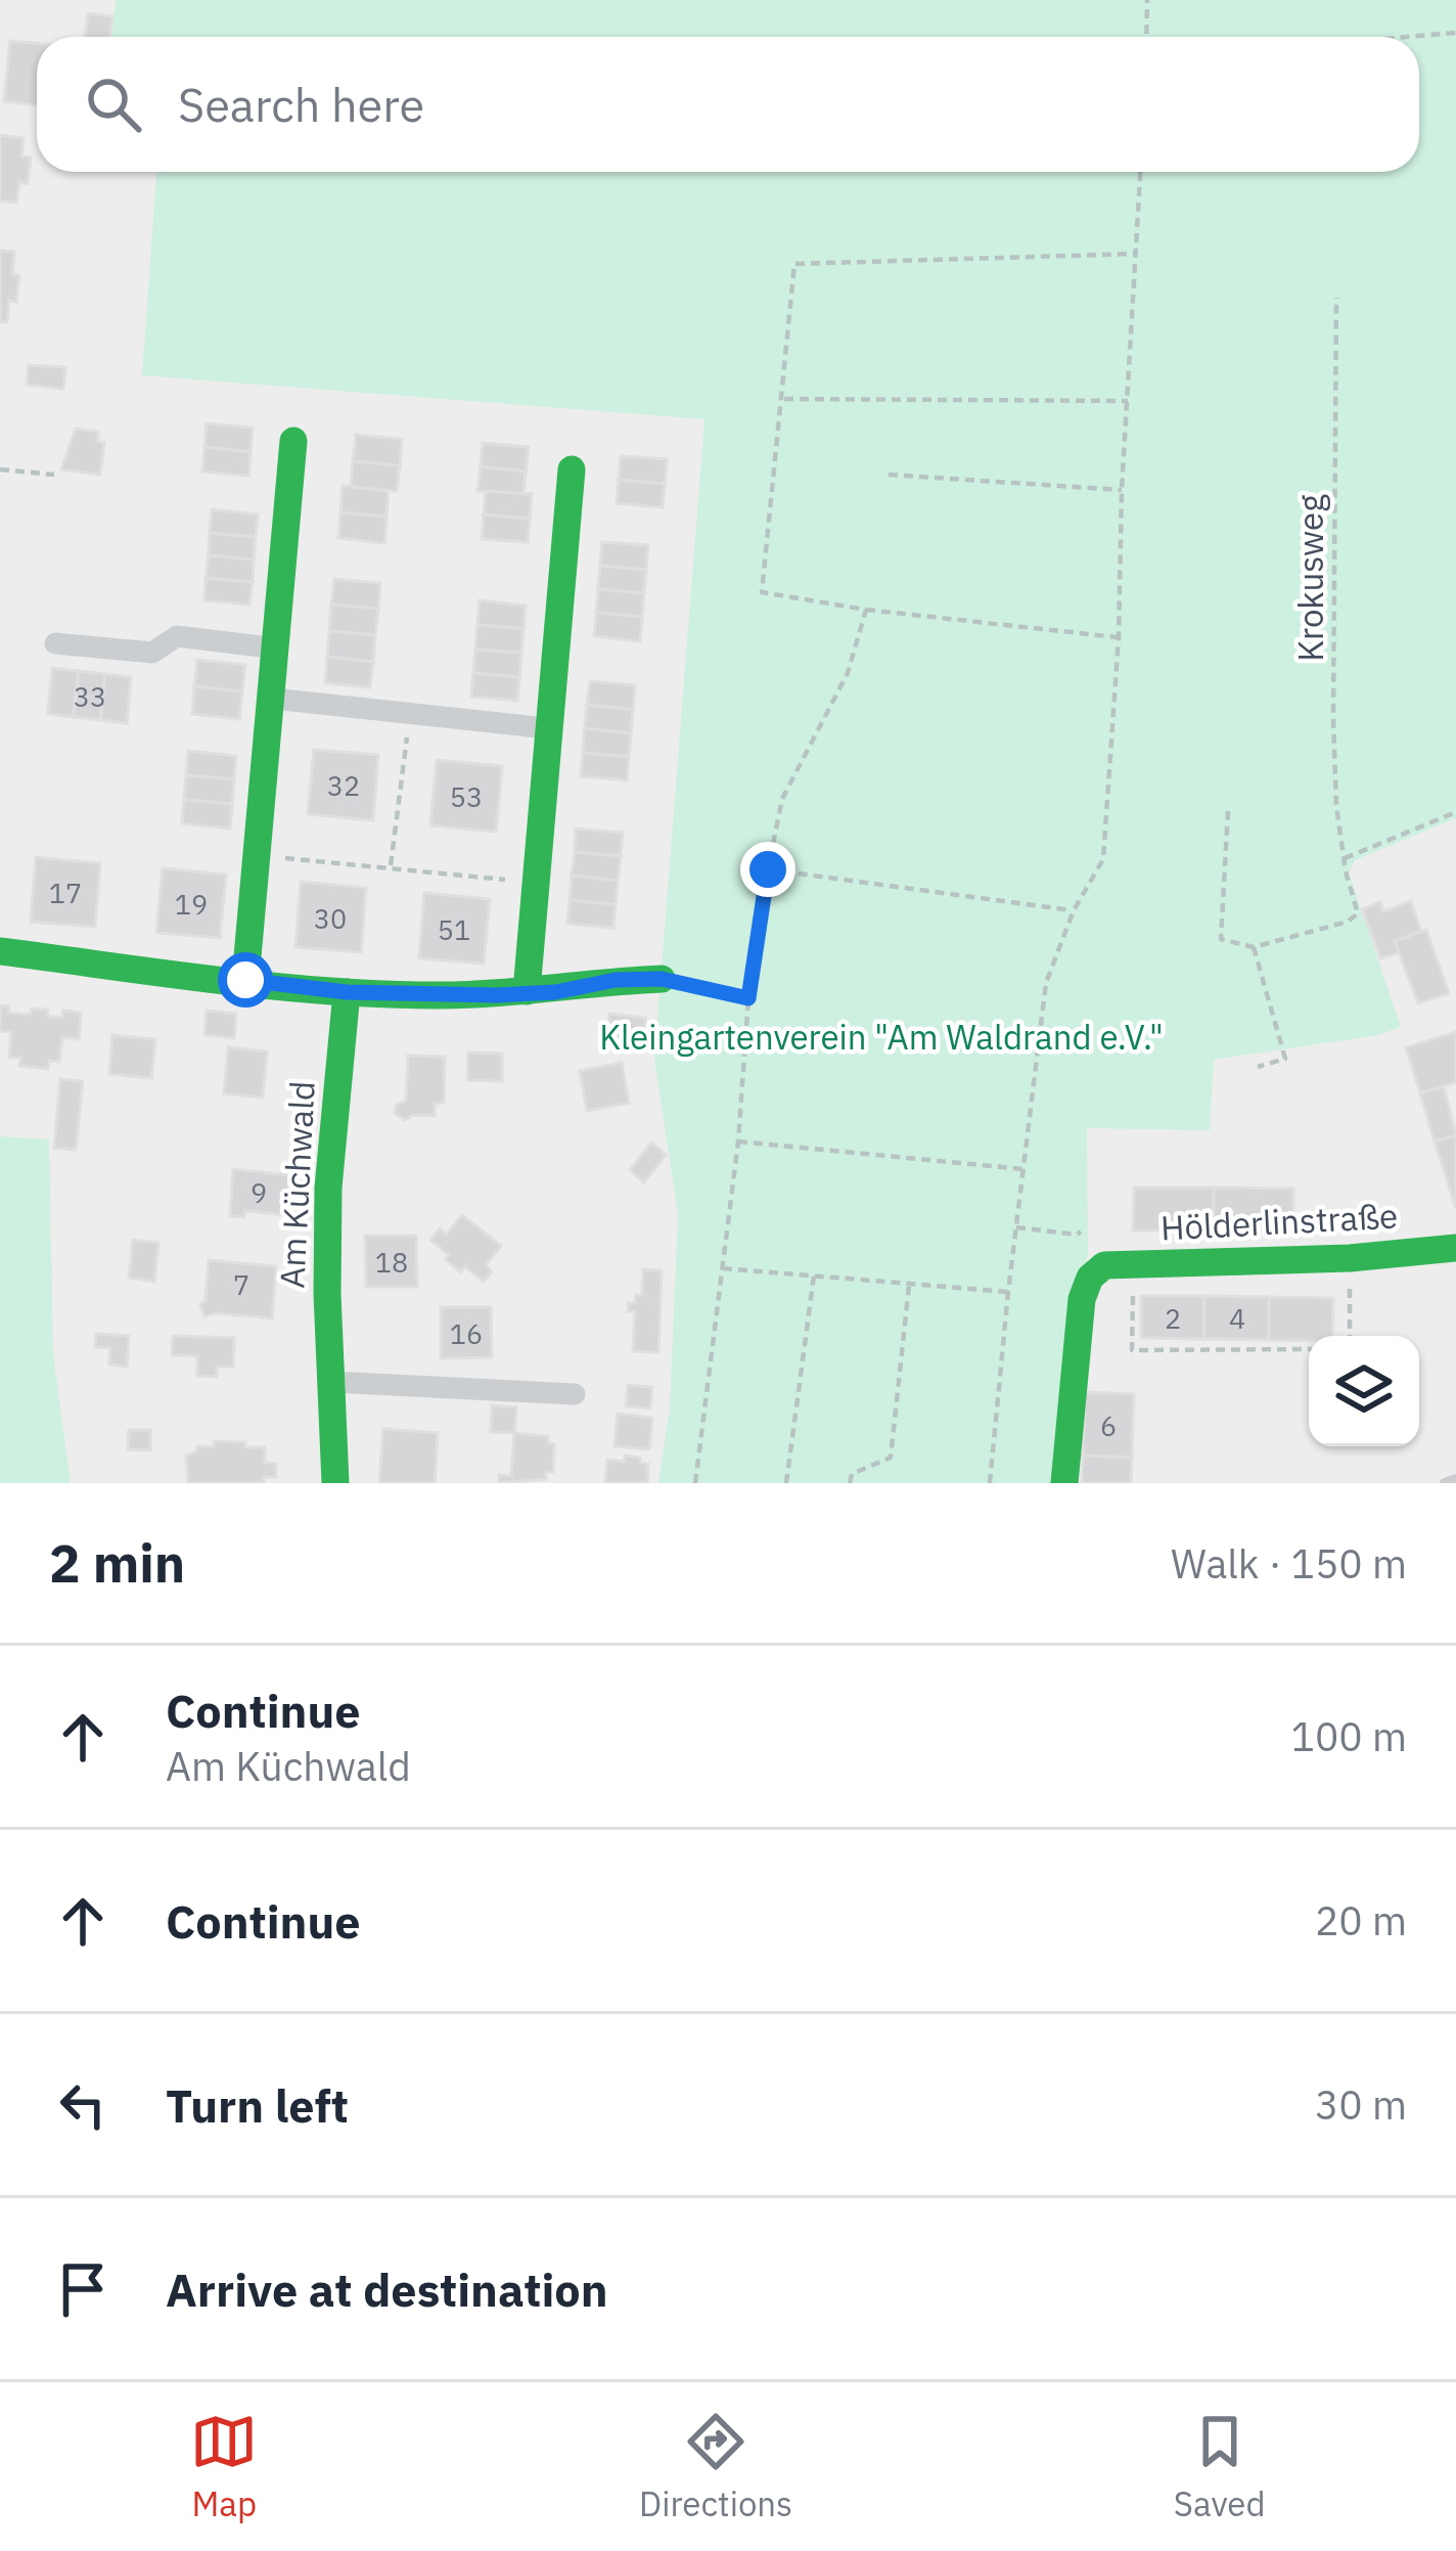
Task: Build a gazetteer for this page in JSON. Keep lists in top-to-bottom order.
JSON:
{
  "streets": {
    "street": ["Am Küchwald", "Hölderlinstraße"],
    "path": ["Krokusweg"]
  },
  "parks": ["Kleingartenverein \"Am Waldrand e.V.\""],
  "house_numbers": [
    "33",
    "32",
    "53",
    "17",
    "19",
    "30",
    "51",
    "9",
    "18",
    "7",
    "2",
    "4",
    "16",
    "6"
  ],
  "page": {
    "search": "Search here",
    "heading": ["2 min", "Walk · 150 m"],
    "list": [
      ["Continue", "Am Küchwald", "100 m"],
      ["Continue", "20 m"],
      ["Turn left", "30 m"],
      "Arrive at destination"
    ],
    "nav": ["Map", "Directions", "Saved"]
  }
}
